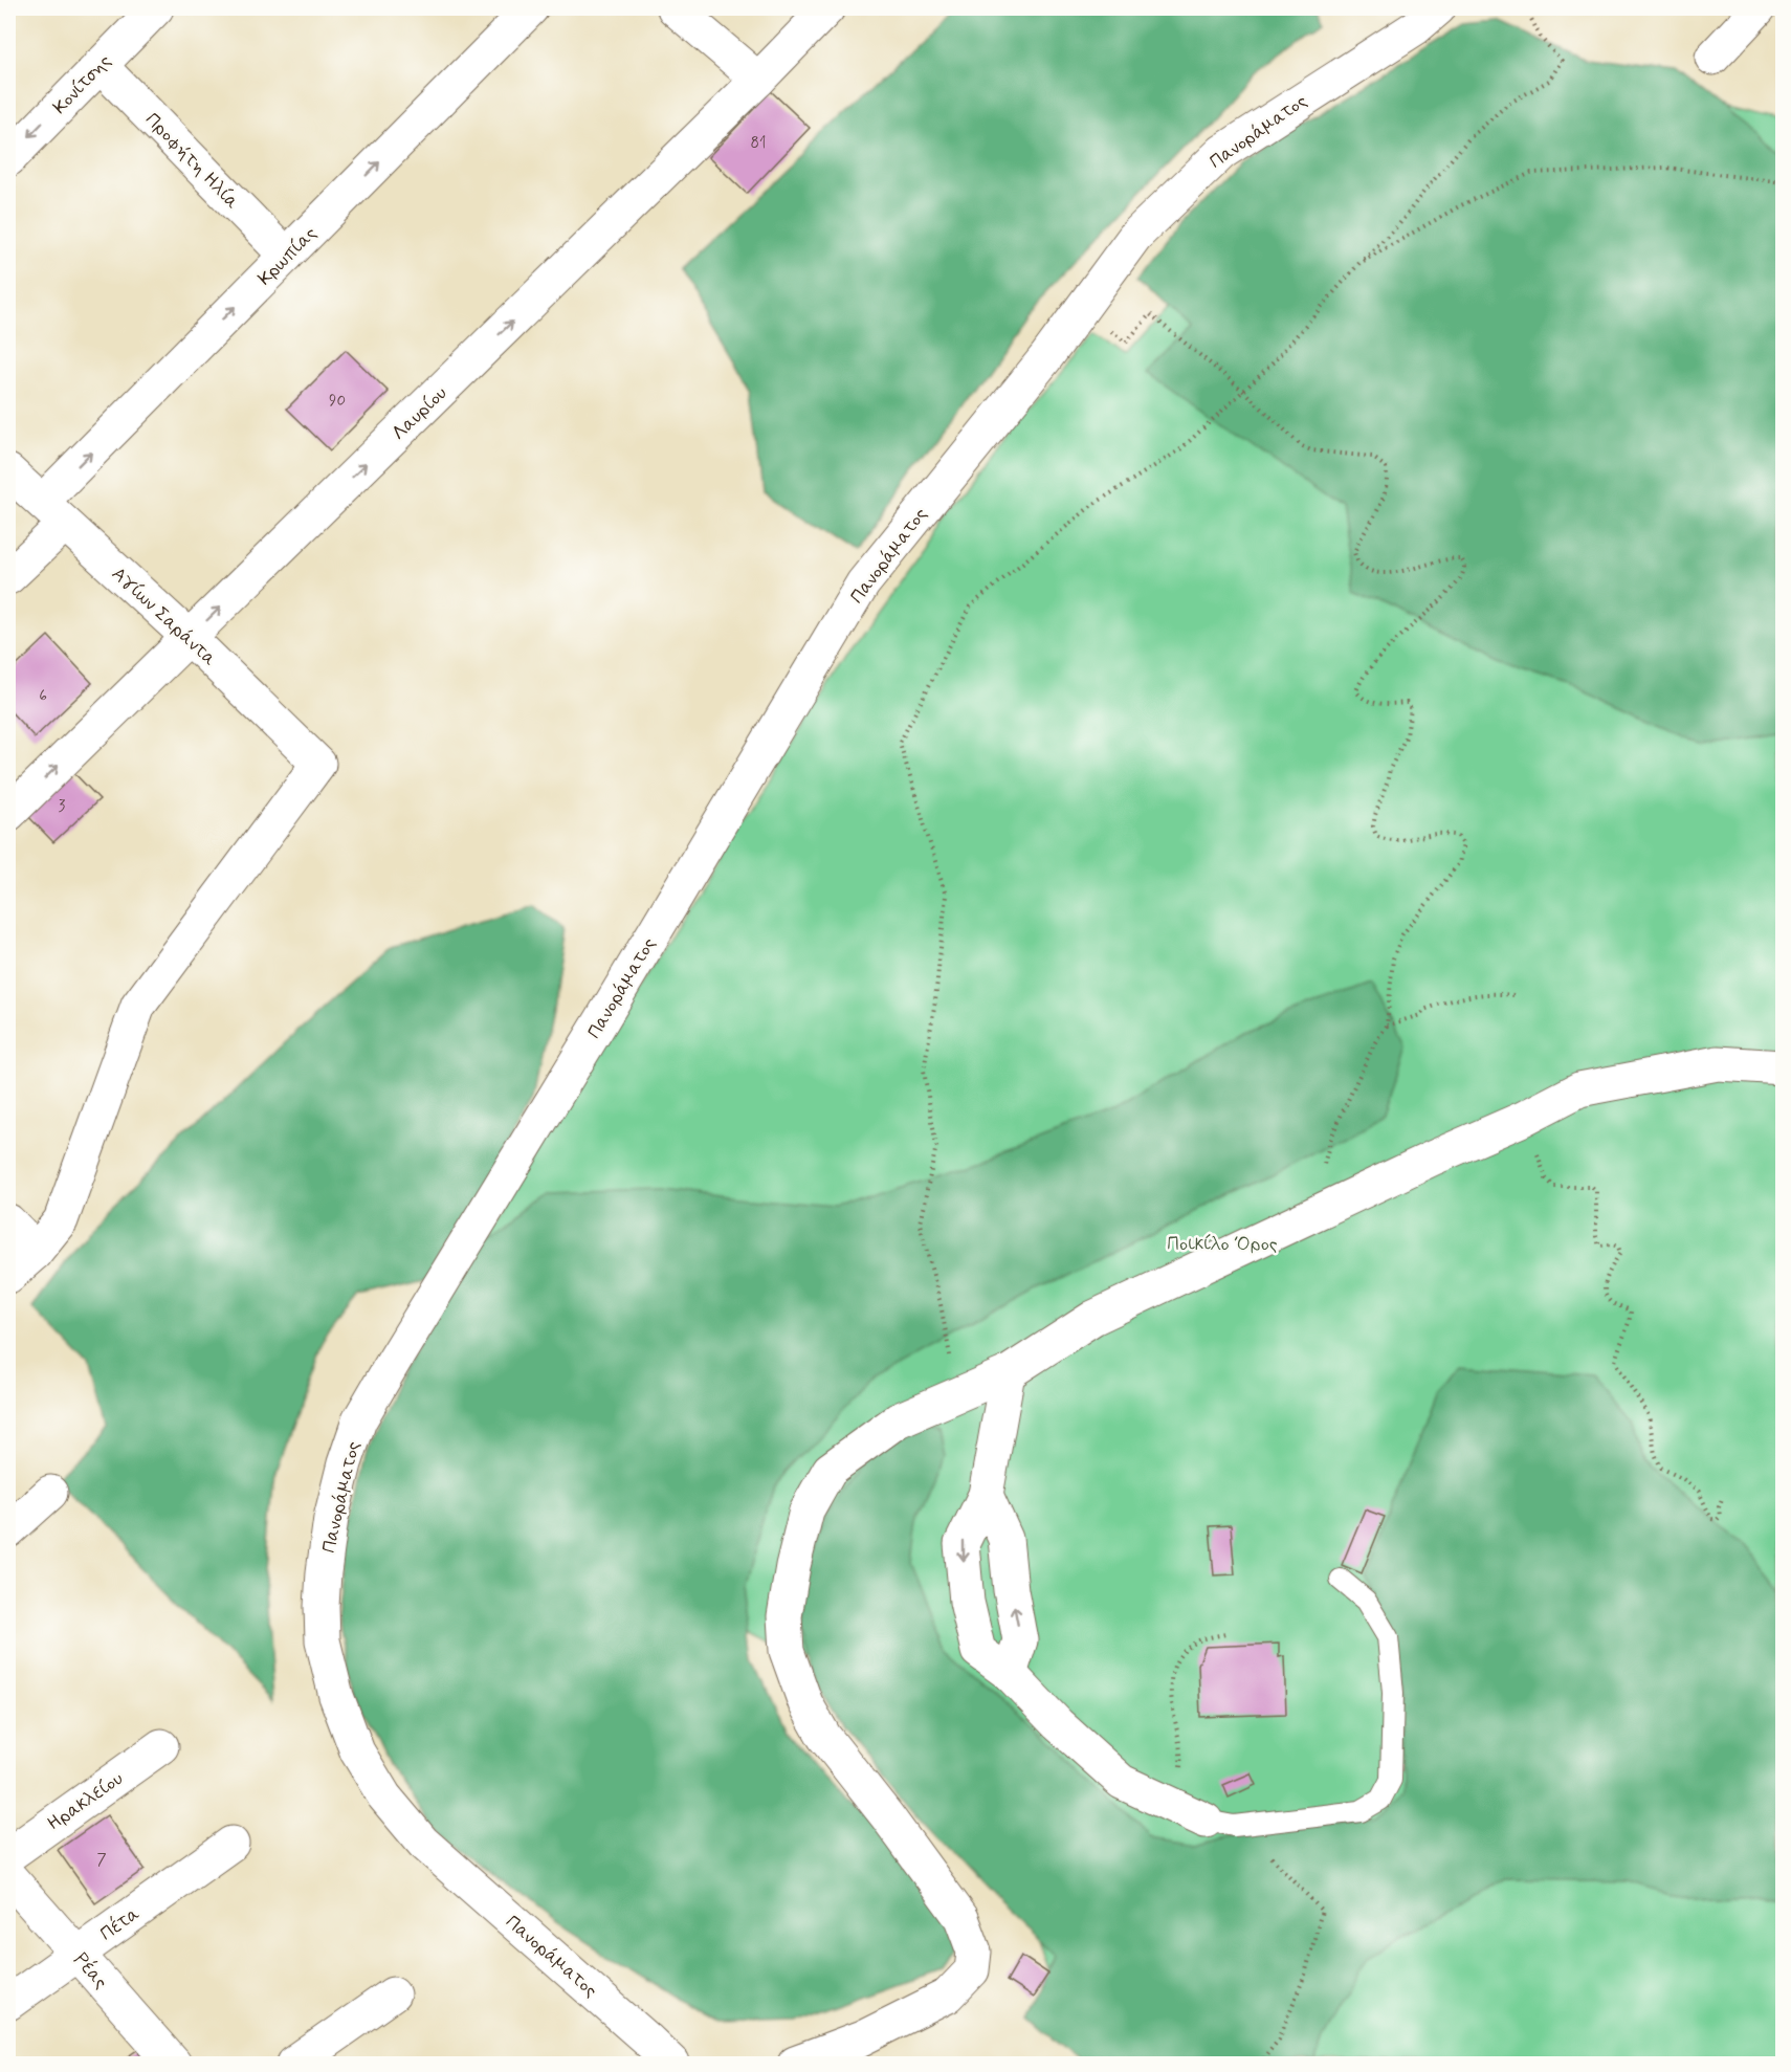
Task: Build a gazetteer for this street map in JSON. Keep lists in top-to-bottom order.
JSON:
{
  "streets": {
    "street": [
      "Κονίτσης",
      "Πανοράματος",
      "Προφήτη Ηλία",
      "Κρωπίας",
      "Λαυρίου",
      "Αγίων Σαράντα",
      "Ηρακλείου",
      "Πέτα",
      "Ρέας"
    ]
  },
  "crossings": [
    ["Κονίτσης", "Προφήτη Ηλία"],
    ["Προφήτη Ηλία", "Κρωπίας"],
    ["Κρωπίας", "Αγίων Σαράντα"],
    ["Λαυρίου", "Αγίων Σαράντα"],
    ["Πέτα", "Ρέας"]
  ],
  "one_way": ["Κονίτσης", "Κρωπίας", "Λαυρίου"],
  "parks": ["Ποικίλο Όρος"],
  "house_numbers": [
    "81",
    "90",
    "6",
    "3",
    "7"
  ]
}
